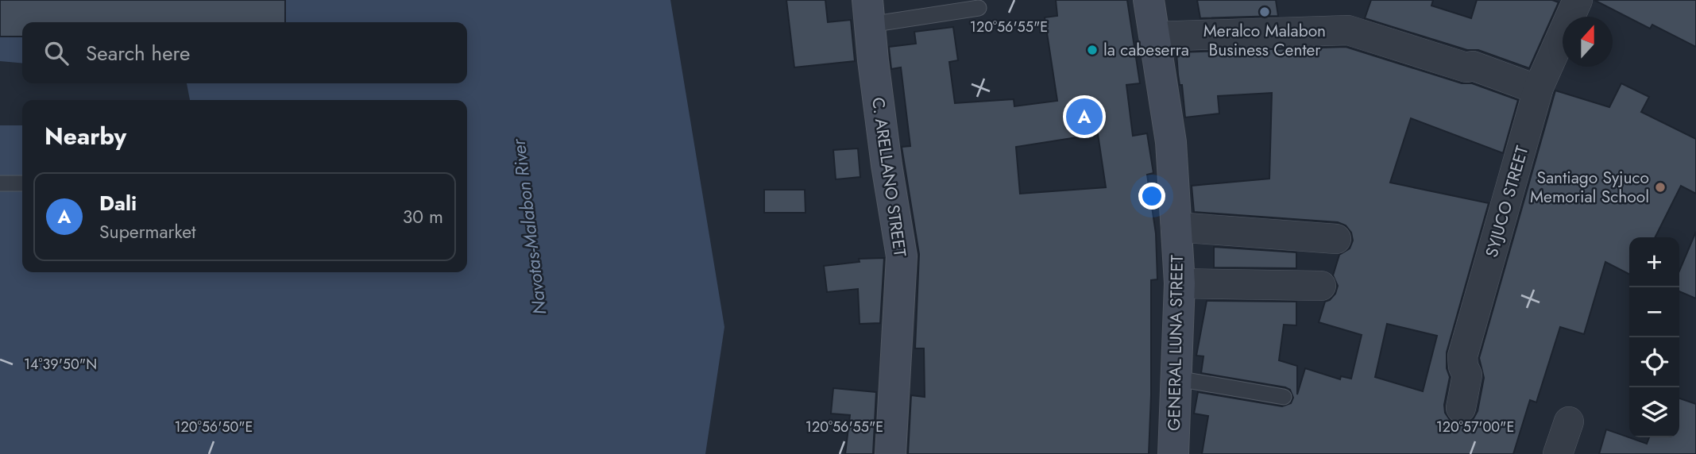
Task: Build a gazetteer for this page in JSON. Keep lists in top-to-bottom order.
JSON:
{
  "streets": {
    "main road": ["C. ARELLANO STREET", "GENERAL LUNA STREET"],
    "street": ["SYJUCO STREET"]
  },
  "water": ["Navotas-Malabon River"],
  "places": ["Meralco Malabon Business Center", "la cabeserra", "Santiago Syjuco Memorial School"],
  "north": "top",
  "page": {
    "search": "Search here",
    "pins": "A",
    "heading": "Nearby",
    "list": [
      {
        "mark": "A",
        "name": "Dali",
        "note": "Supermarket",
        "value": "30 m"
      }
    ],
    "map_buttons": ["+", "−"]
  },
  "coordinates": [
    "120°56'55\"E",
    "14°39'50\"N",
    "120°56'50\"E",
    "120°57'00\"E"
  ]
}
